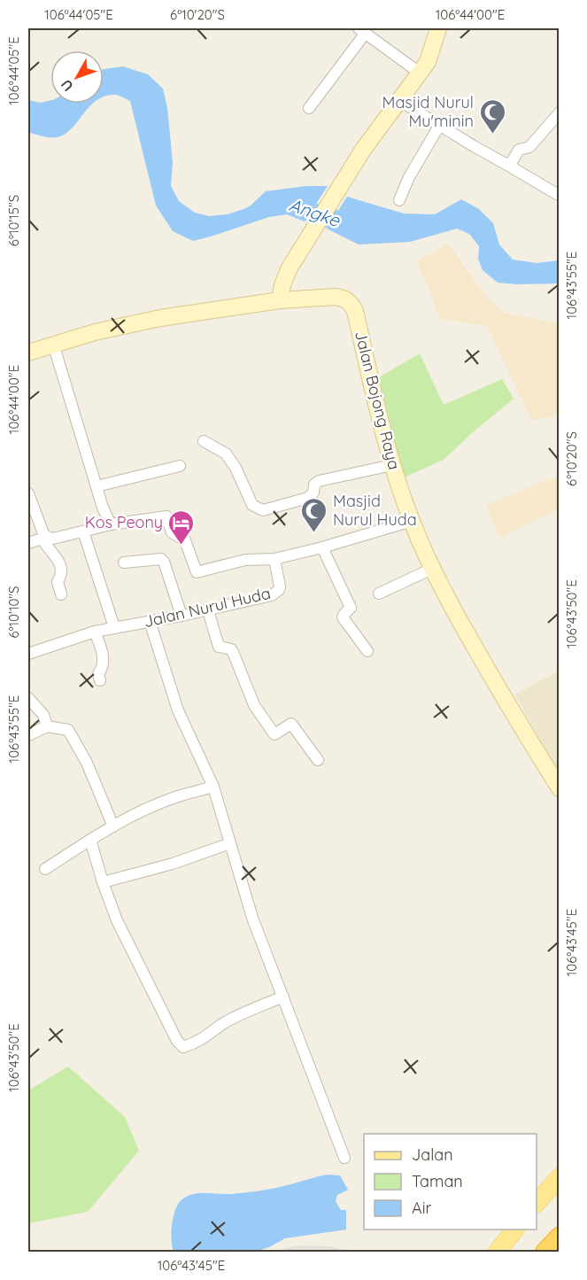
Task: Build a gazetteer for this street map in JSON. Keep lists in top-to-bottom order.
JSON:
{
  "streets": {
    "street": ["Jalan Bojong Raya", "Jalan Nurul Huda"]
  },
  "water": ["Angke"],
  "places": {
    "mosque": ["Masjid Nurul Mu'minin", "Masjid Nurul Huda"],
    "hotel": ["Kos Peony"]
  },
  "legend": ["Jalan", "Taman", "Air"],
  "north": "bottom left",
  "coordinates": [
    "106°44'05\"E",
    "6°10'20\"S",
    "106°44'00\"E",
    "6°10'15\"S",
    "106°43'55\"E",
    "6°10'10\"S",
    "106°43'50\"E",
    "106°43'45\"E"
  ]
}
